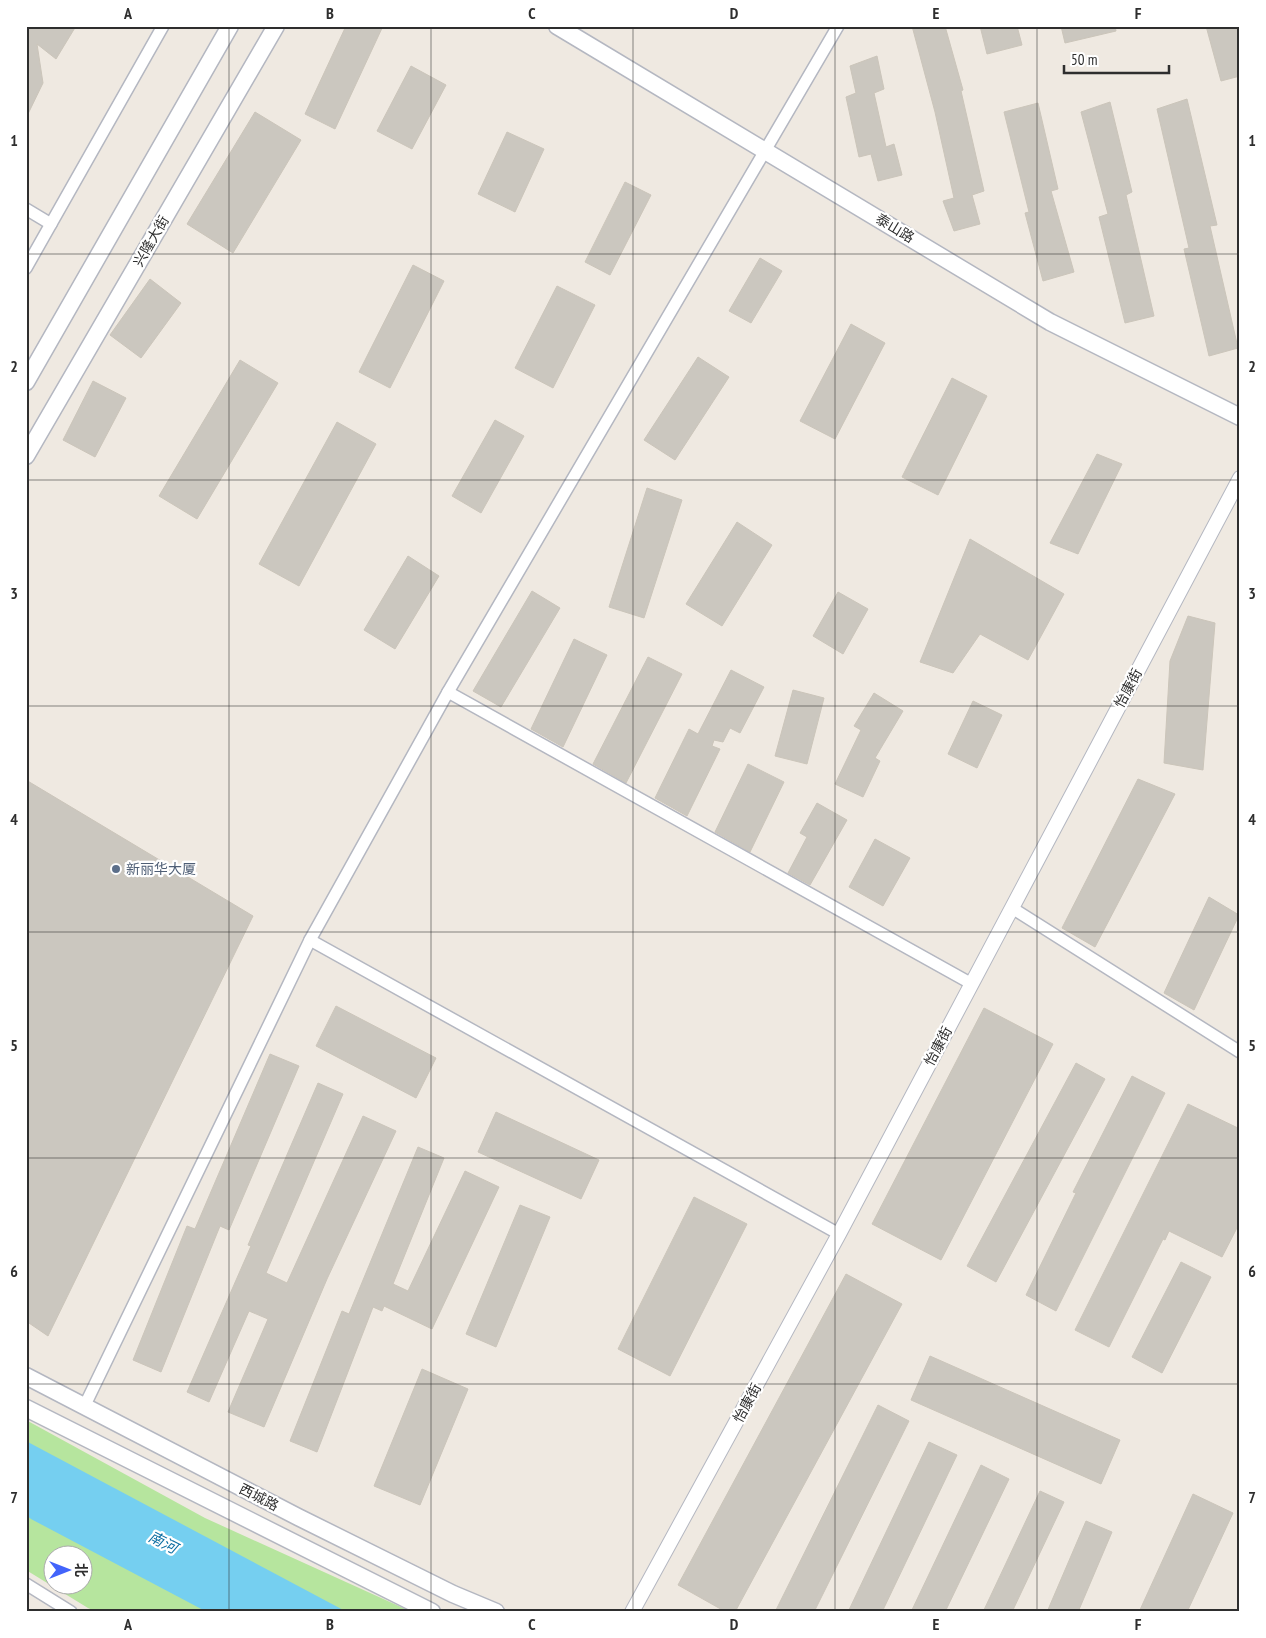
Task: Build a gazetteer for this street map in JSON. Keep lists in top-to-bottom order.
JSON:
{
  "streets": {
    "main road": ["泰山路", "兴隆大街", "西城路"],
    "street": ["怡康街"]
  },
  "water": ["南河"],
  "places": ["新丽华大厦"],
  "scale_bar": "50 m",
  "north": "right",
  "grid": {
    "columns": [
      "A",
      "B",
      "C",
      "D",
      "E",
      "F"
    ],
    "rows": [
      "1",
      "2",
      "3",
      "4",
      "5",
      "6",
      "7"
    ]
  }
}
